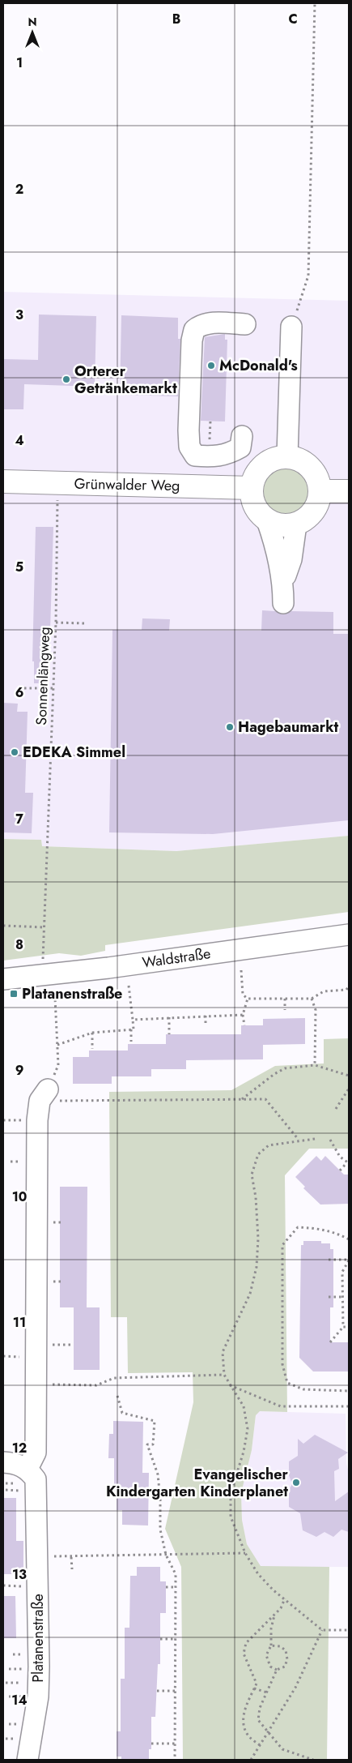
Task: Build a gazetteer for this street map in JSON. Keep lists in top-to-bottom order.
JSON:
{
  "streets": {
    "main road": ["Grünwalder Weg"],
    "street": ["Waldstraße", "Platanenstraße"],
    "path": ["Sonnenlängweg"]
  },
  "crossings": [
    ["Sonnenlängweg", "Waldstraße"]
  ],
  "places": {
    "other": [
      "McDonald's",
      "Orterer Getränkemarkt",
      "Hagebaumarkt",
      "EDEKA Simmel",
      "Evangelischer Kindergarten Kinderplanet"
    ],
    "transit": ["Platanenstraße"]
  },
  "north": "top",
  "grid": {
    "columns": ["B", "C"],
    "rows": [
      "1",
      "2",
      "3",
      "4",
      "5",
      "6",
      "7",
      "8",
      "9",
      "10",
      "11",
      "12",
      "13",
      "14"
    ]
  }
}
